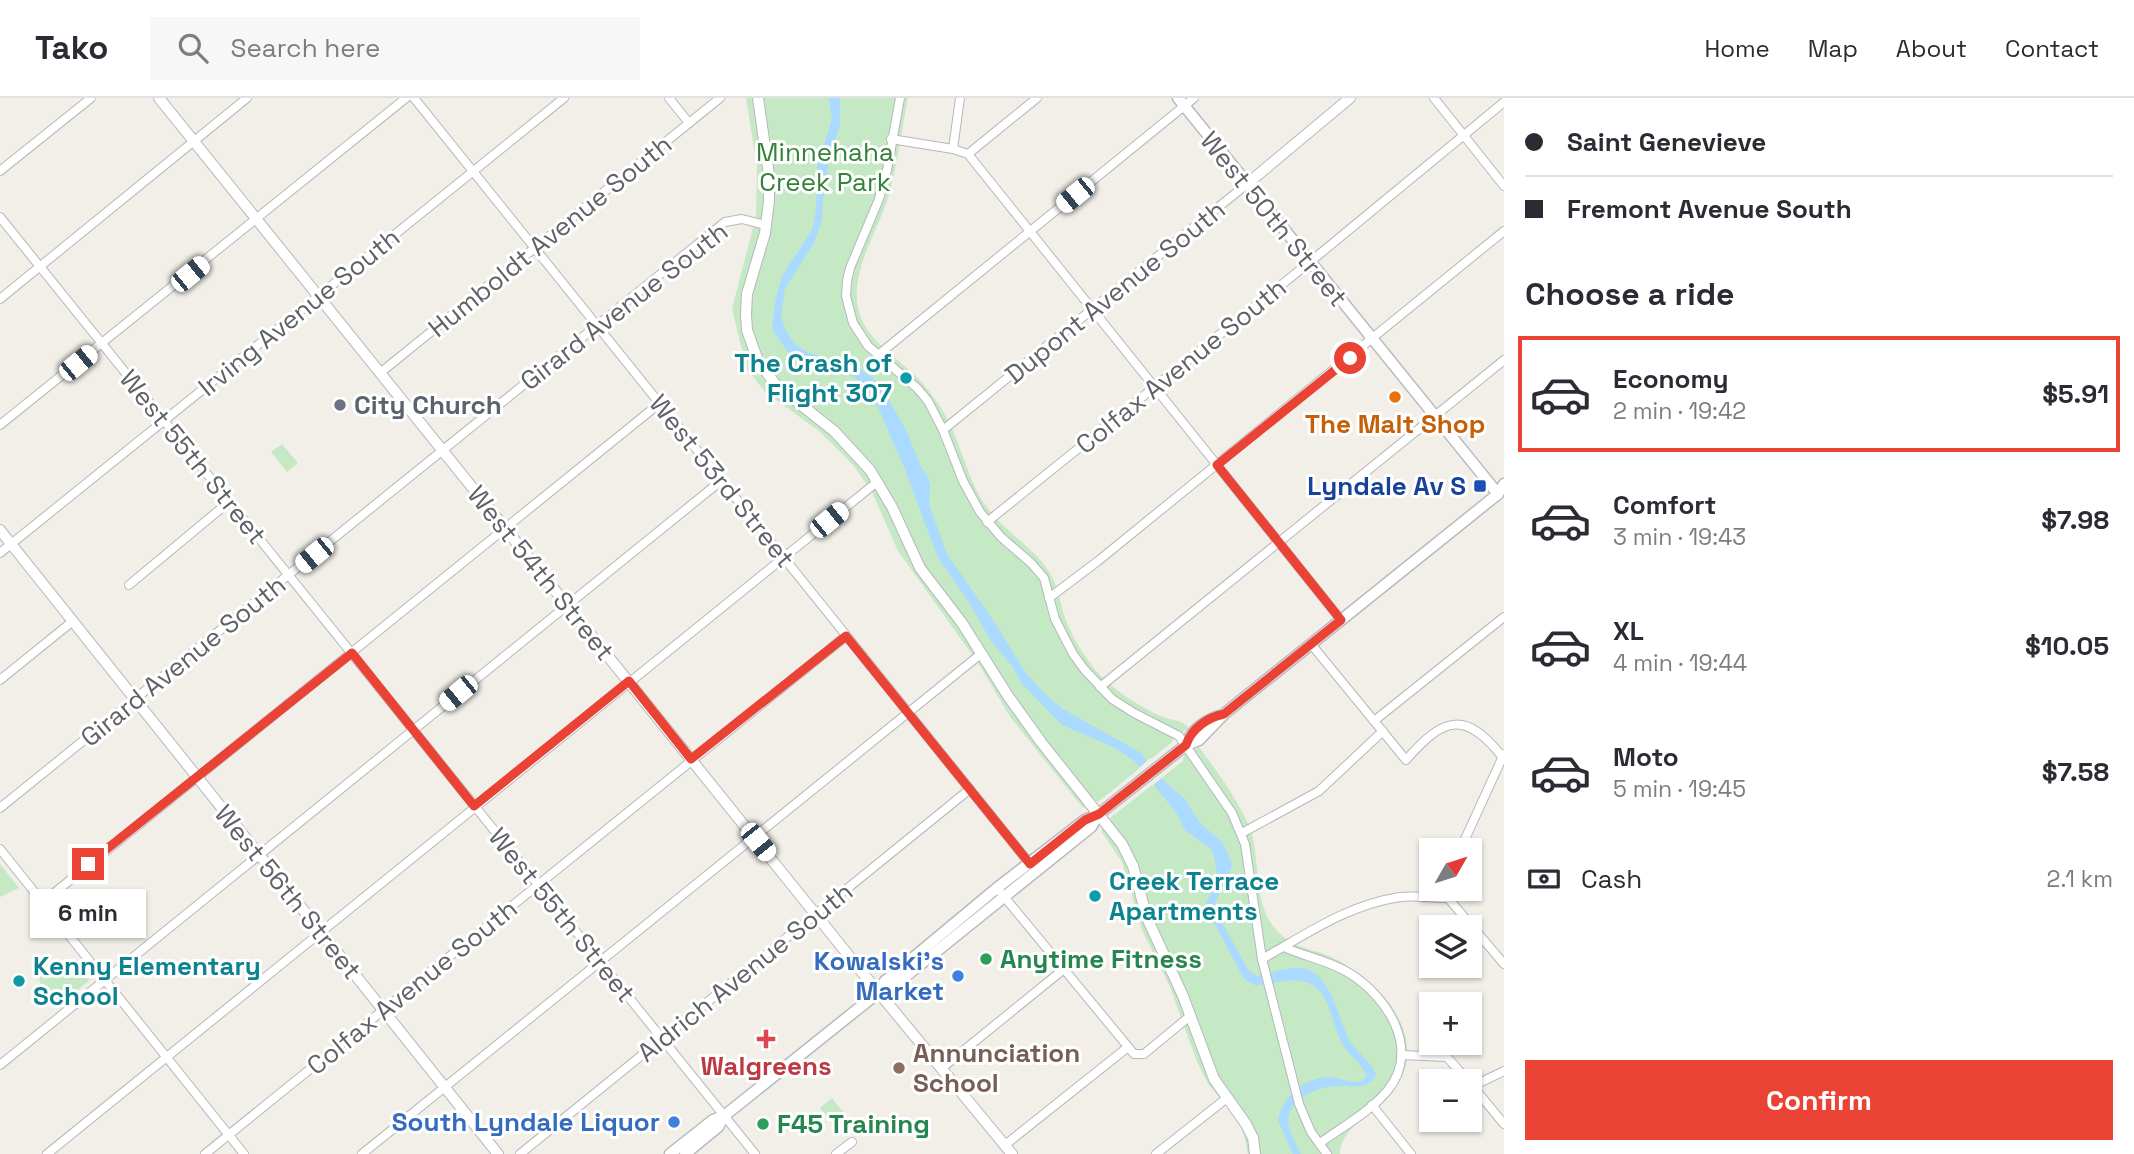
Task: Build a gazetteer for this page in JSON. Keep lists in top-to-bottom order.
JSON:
{
  "streets": {
    "main road": ["West 50th Street"],
    "street": [
      "Humboldt Avenue South",
      "Dupont Avenue South",
      "Girard Avenue South",
      "Irving Avenue South",
      "Colfax Avenue South",
      "West 55th Street",
      "West 53rd Street",
      "West 54th Street",
      "West 56th Street",
      "Aldrich Avenue South"
    ]
  },
  "crossings": [
    ["West 50th Street", "Dupont Avenue South"],
    ["West 50th Street", "Colfax Avenue South"],
    ["Humboldt Avenue South", "West 53rd Street"],
    ["Humboldt Avenue South", "West 54th Street"],
    ["Girard Avenue South", "West 55th Street"],
    ["Girard Avenue South", "West 53rd Street"],
    ["Girard Avenue South", "West 54th Street"],
    ["Girard Avenue South", "West 56th Street"],
    ["Irving Avenue South", "West 55th Street"],
    ["Irving Avenue South", "West 53rd Street"],
    ["Irving Avenue South", "West 54th Street"],
    ["Irving Avenue South", "West 56th Street"],
    ["Colfax Avenue South", "West 55th Street"],
    ["Colfax Avenue South", "West 53rd Street"],
    ["Colfax Avenue South", "West 54th Street"],
    ["Colfax Avenue South", "West 56th Street"],
    ["West 55th Street", "Aldrich Avenue South"],
    ["West 53rd Street", "Aldrich Avenue South"],
    ["West 54th Street", "Aldrich Avenue South"]
  ],
  "parks": ["Minnehaha Creek Park"],
  "places": {
    "other": [
      "The Crash of Flight 307",
      "The Malt Shop",
      "City Church",
      "Creek Terrace Apartments",
      "Anytime Fitness",
      "Kowalski's Market",
      "Kenny Elementary School",
      "Annunciation School",
      "South Lyndale Liquor",
      "F45 Training"
    ],
    "transit": ["Lyndale Av S"],
    "health": ["Walgreens"]
  },
  "north": "top right",
  "page": {
    "header": "Tako",
    "search": "Search here",
    "nav": [
      "Home",
      "Map",
      "About",
      "Contact"
    ],
    "banner": ["Saint Genevieve", "Fremont Avenue South"],
    "heading": "Choose a ride",
    "list": [
      {
        "name": "Economy",
        "note": "2 min · 19:42",
        "value": "$5.91"
      },
      {
        "name": "Comfort",
        "note": "3 min · 19:43",
        "value": "$7.98"
      },
      {
        "name": "XL",
        "note": "4 min · 19:44",
        "value": "$10.05"
      },
      {
        "name": "Moto",
        "note": "5 min · 19:45",
        "value": "$7.58"
      }
    ],
    "map_buttons": ["+", "−"],
    "pay": ["Cash", "2.1 km"],
    "bubble": "6 min",
    "buttons": "Confirm"
  }
}
